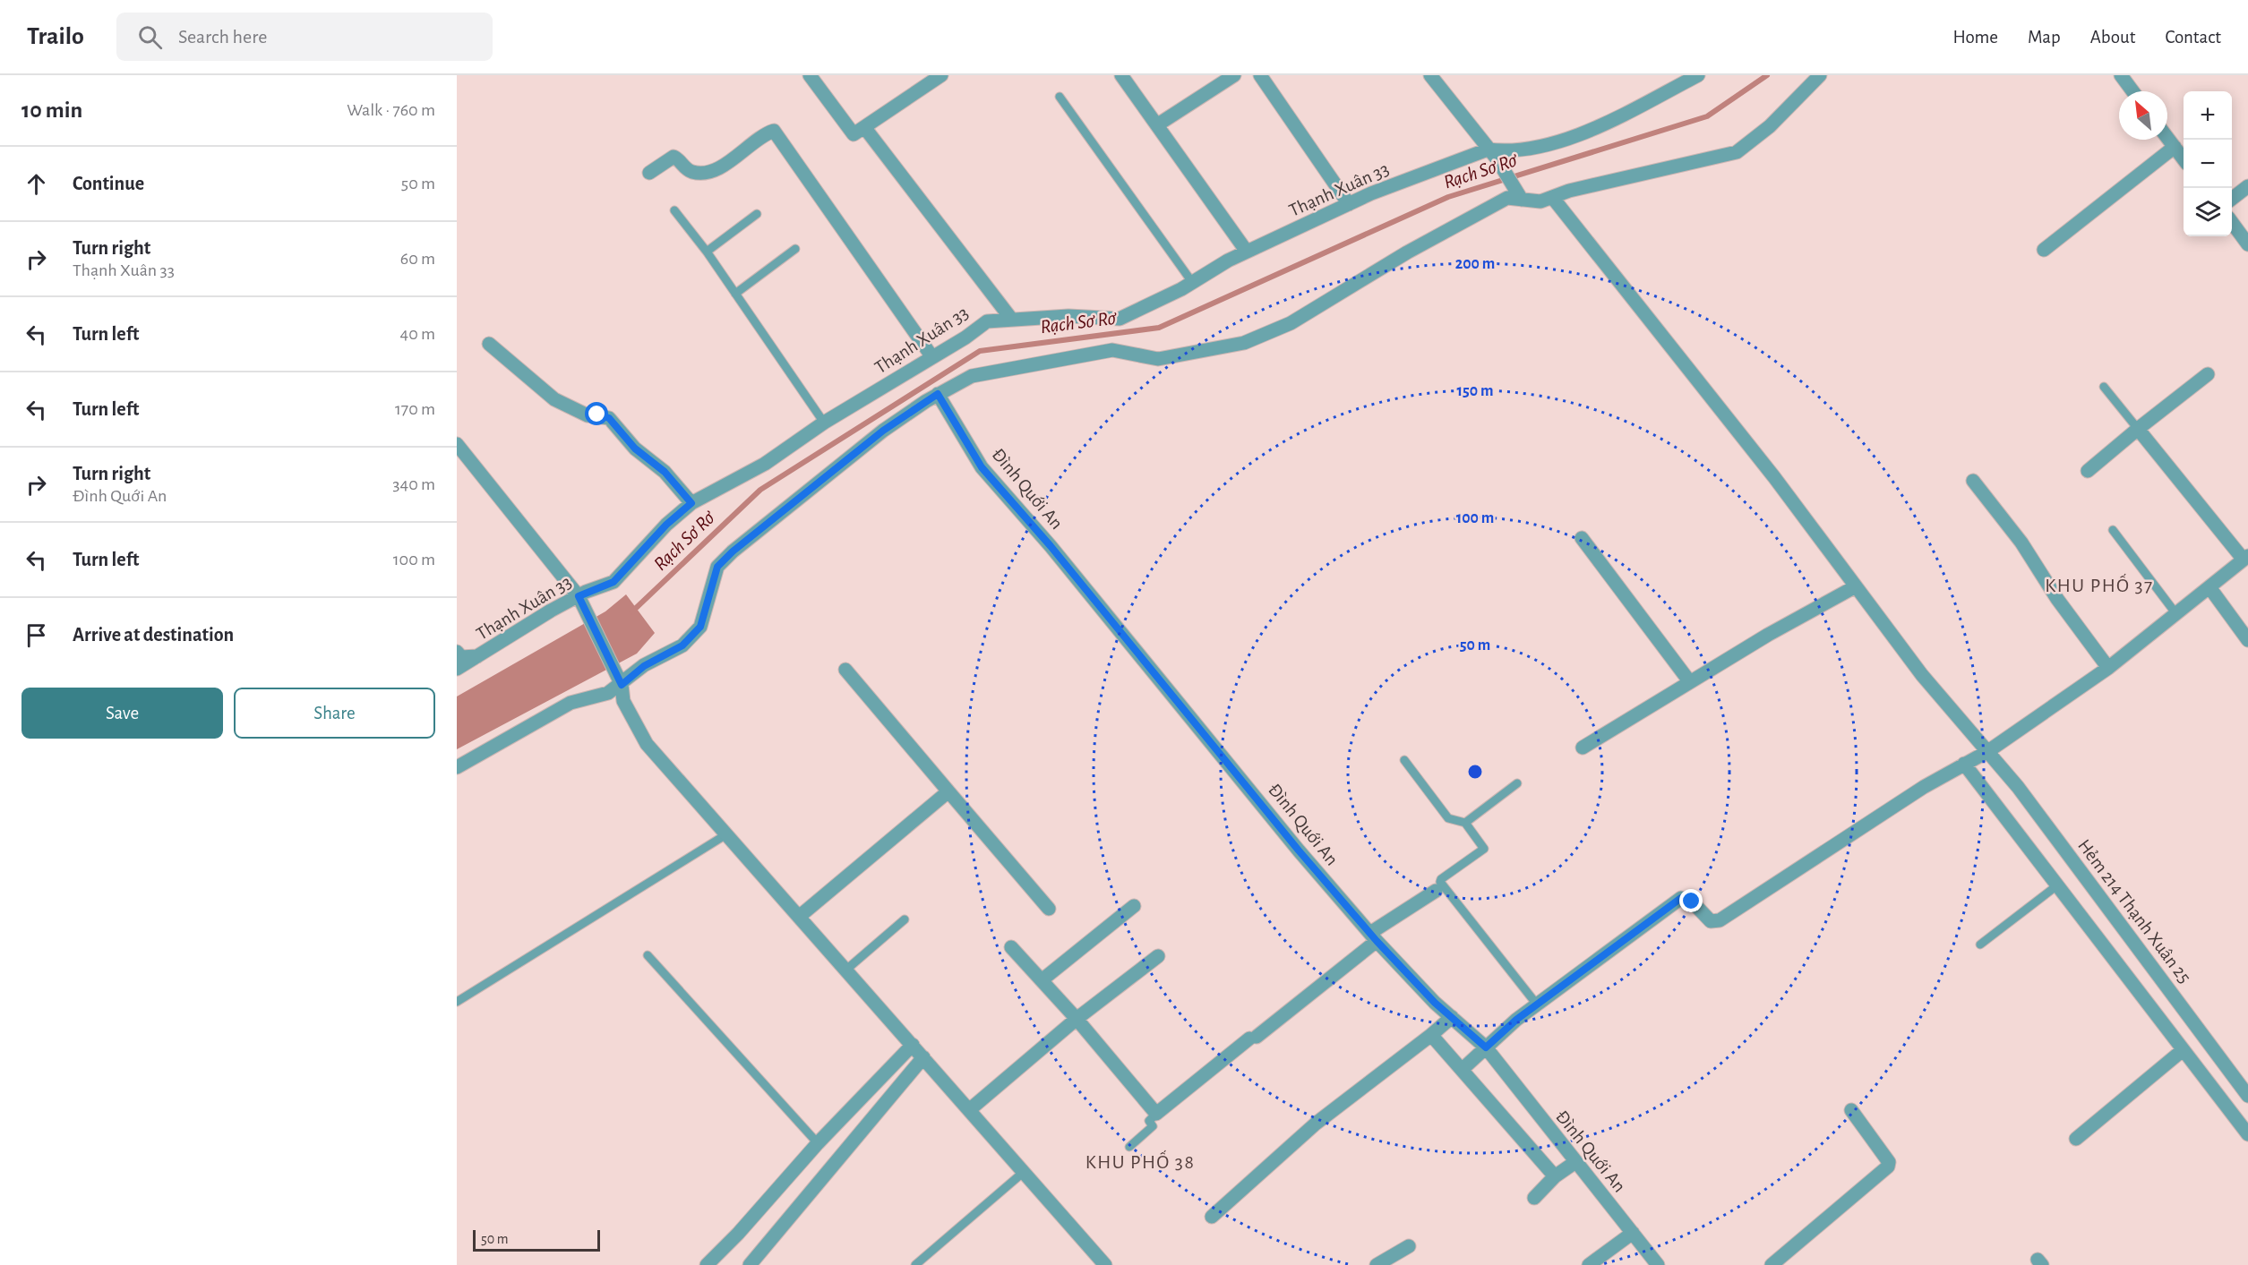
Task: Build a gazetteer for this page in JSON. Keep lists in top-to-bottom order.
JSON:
{
  "streets": {
    "street": ["Thạnh Xuân 33", "Đình Quới An", "Hẻm 214 Thạnh Xuân 25"]
  },
  "districts": ["KHU PHỐ 37", "KHU PHỐ 38"],
  "water": ["Rạch Sơ Rơ"],
  "scale_bar": "50 m",
  "north": "top left",
  "page": {
    "header": "Trailo",
    "search": "Search here",
    "nav": [
      "Home",
      "Map",
      "About",
      "Contact"
    ],
    "heading": ["10 min", "Walk · 760 m"],
    "map_buttons": ["+", "−"],
    "list": [
      ["Continue", "50 m"],
      ["Turn right", "Thạnh Xuân 33", "60 m"],
      ["Turn left", "40 m"],
      ["Turn left", "170 m"],
      ["Turn right", "Đình Quới An", "340 m"],
      ["Turn left", "100 m"],
      "Arrive at destination"
    ],
    "buttons": ["Save", "Share"],
    "scale": "50 m"
  },
  "rings": [
    "200 m",
    "150 m",
    "100 m",
    "50 m"
  ]
}
